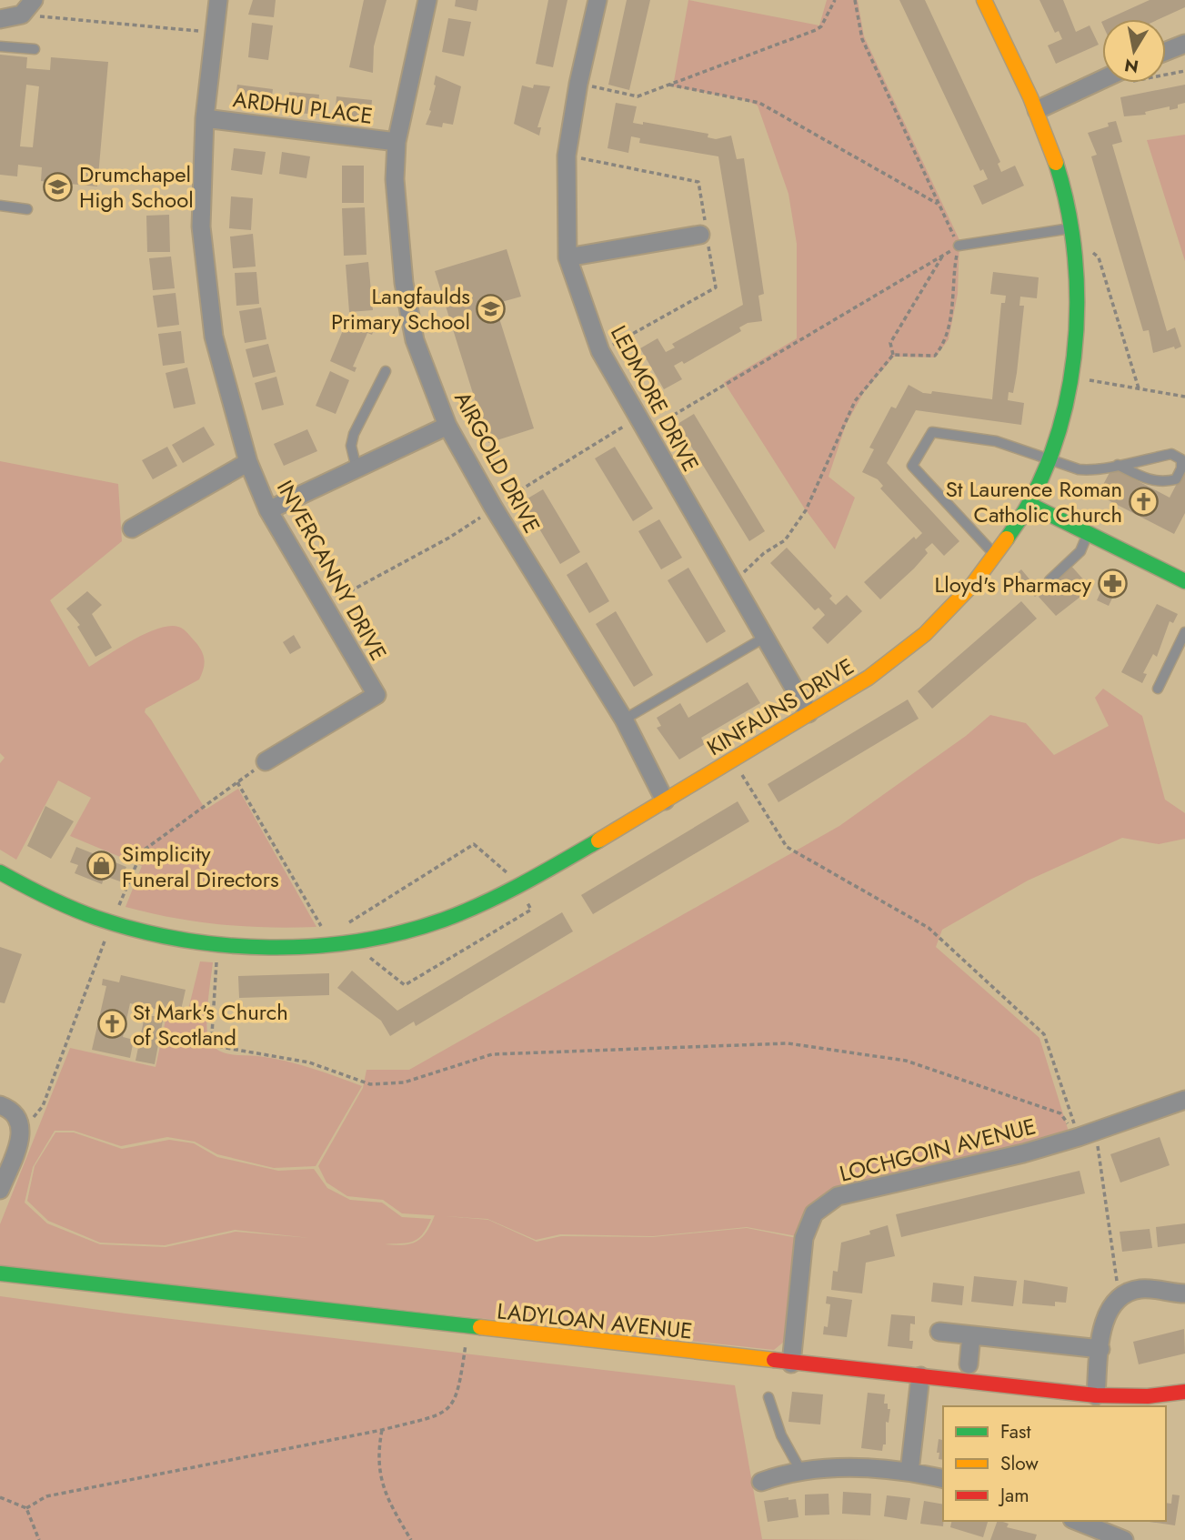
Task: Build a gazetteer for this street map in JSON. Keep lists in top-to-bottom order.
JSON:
{
  "streets": {
    "street": [
      "ARDHU PLACE",
      "LEDMORE DRIVE",
      "AIRGOLD DRIVE",
      "INVERCANNY DRIVE",
      "KINFAUNS DRIVE",
      "LOCHGOIN AVENUE",
      "LADYLOAN AVENUE"
    ]
  },
  "crossings": [
    ["ARDHU PLACE", "AIRGOLD DRIVE"],
    ["ARDHU PLACE", "INVERCANNY DRIVE"],
    ["LEDMORE DRIVE", "KINFAUNS DRIVE"],
    ["AIRGOLD DRIVE", "KINFAUNS DRIVE"],
    ["LOCHGOIN AVENUE", "LADYLOAN AVENUE"]
  ],
  "places": {
    "school or university": ["Drumchapel High School", "Langfaulds Primary School"],
    "church": ["St Laurence Roman Catholic Church", "St Mark's Church of Scotland"],
    "pharmacy": ["Lloyd's Pharmacy"],
    "shop": ["Simplicity Funeral Directors"]
  },
  "legend": ["Fast", "Slow", "Jam"],
  "north": "bottom"
}
